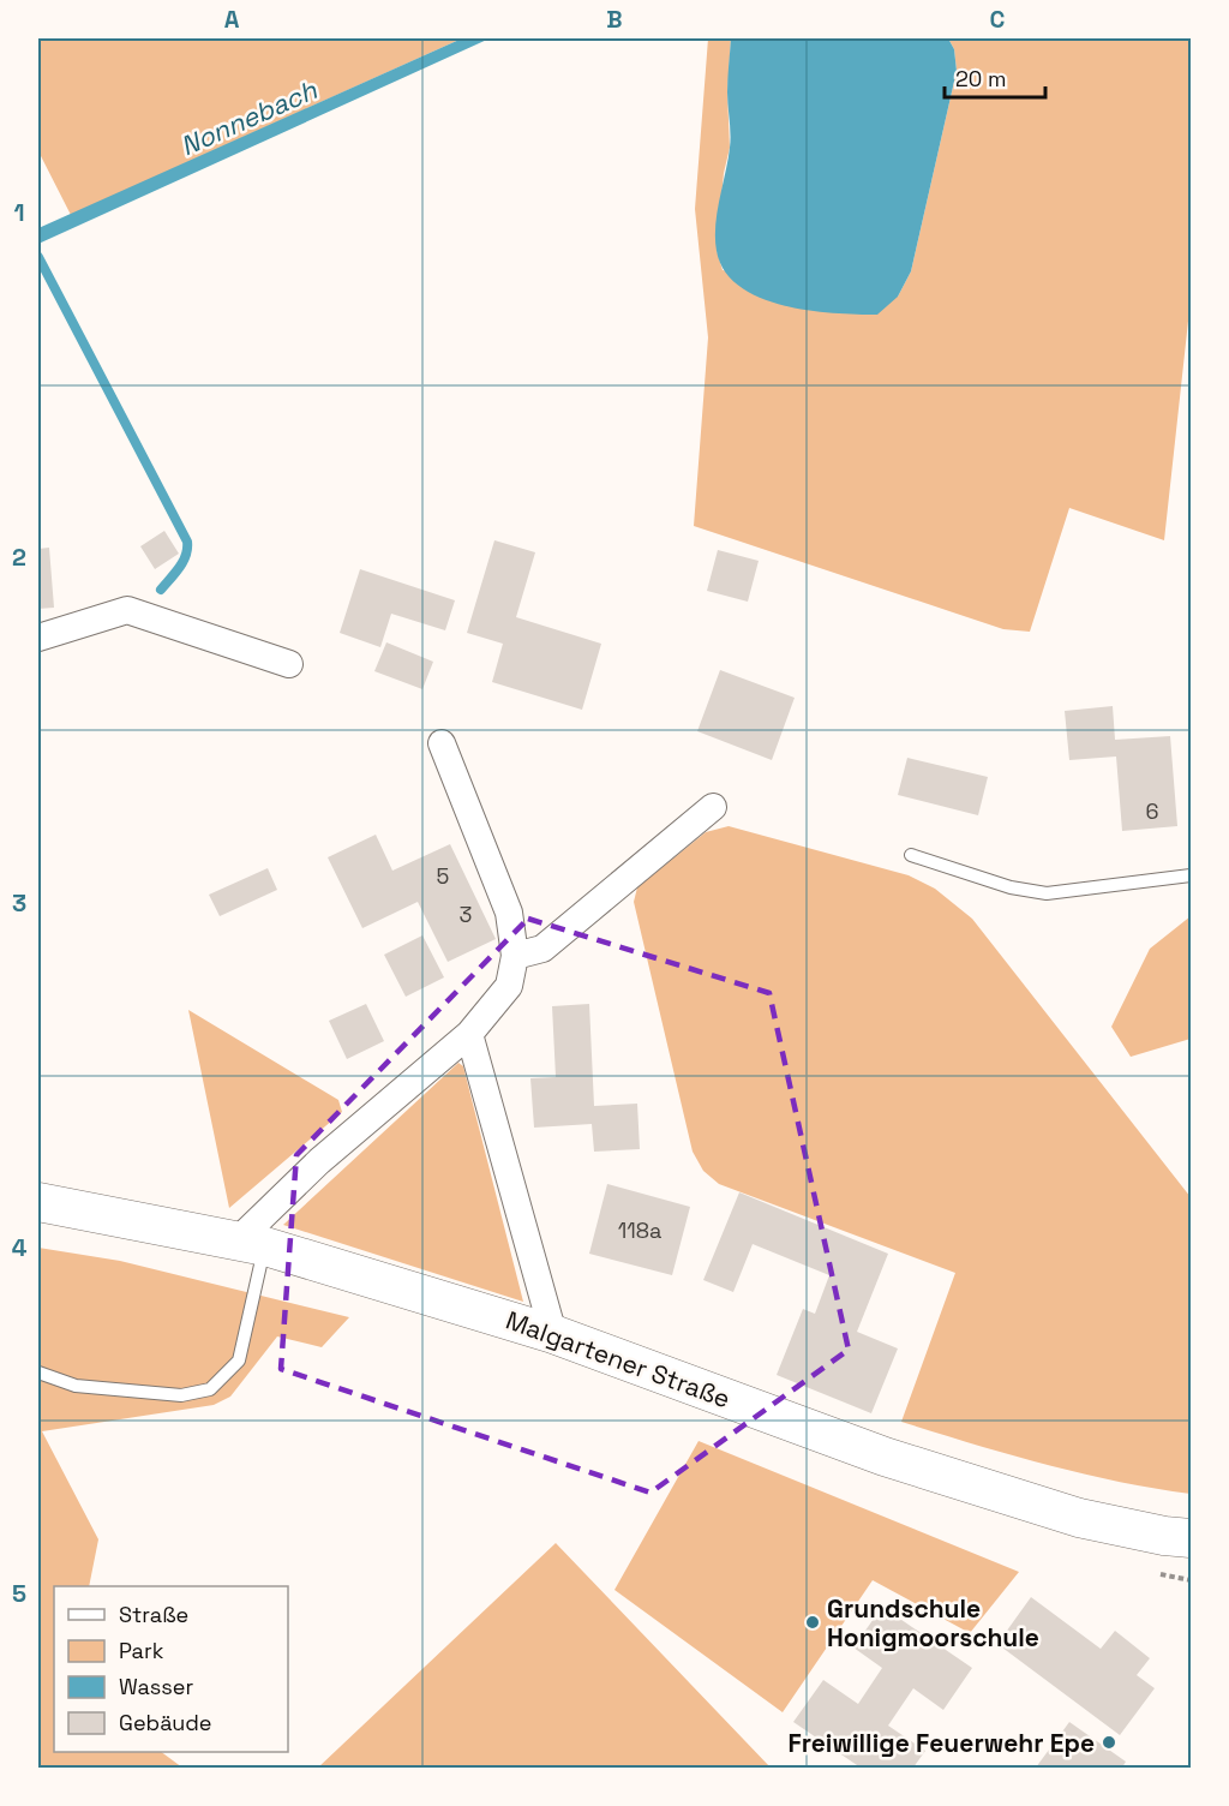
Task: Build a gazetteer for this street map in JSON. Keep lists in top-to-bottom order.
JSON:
{
  "streets": {
    "street": ["Malgartener Straße"]
  },
  "water": ["Nonnebach"],
  "places": ["Grundschule Honigmoorschule", "Freiwillige Feuerwehr Epe"],
  "house_numbers": [
    "6",
    "5",
    "3",
    "118a"
  ],
  "legend": [
    "Straße",
    "Park",
    "Wasser",
    "Gebäude"
  ],
  "scale_bar": "20 m",
  "grid": {
    "columns": ["A", "B", "C"],
    "rows": [
      "1",
      "2",
      "3",
      "4",
      "5"
    ]
  }
}
